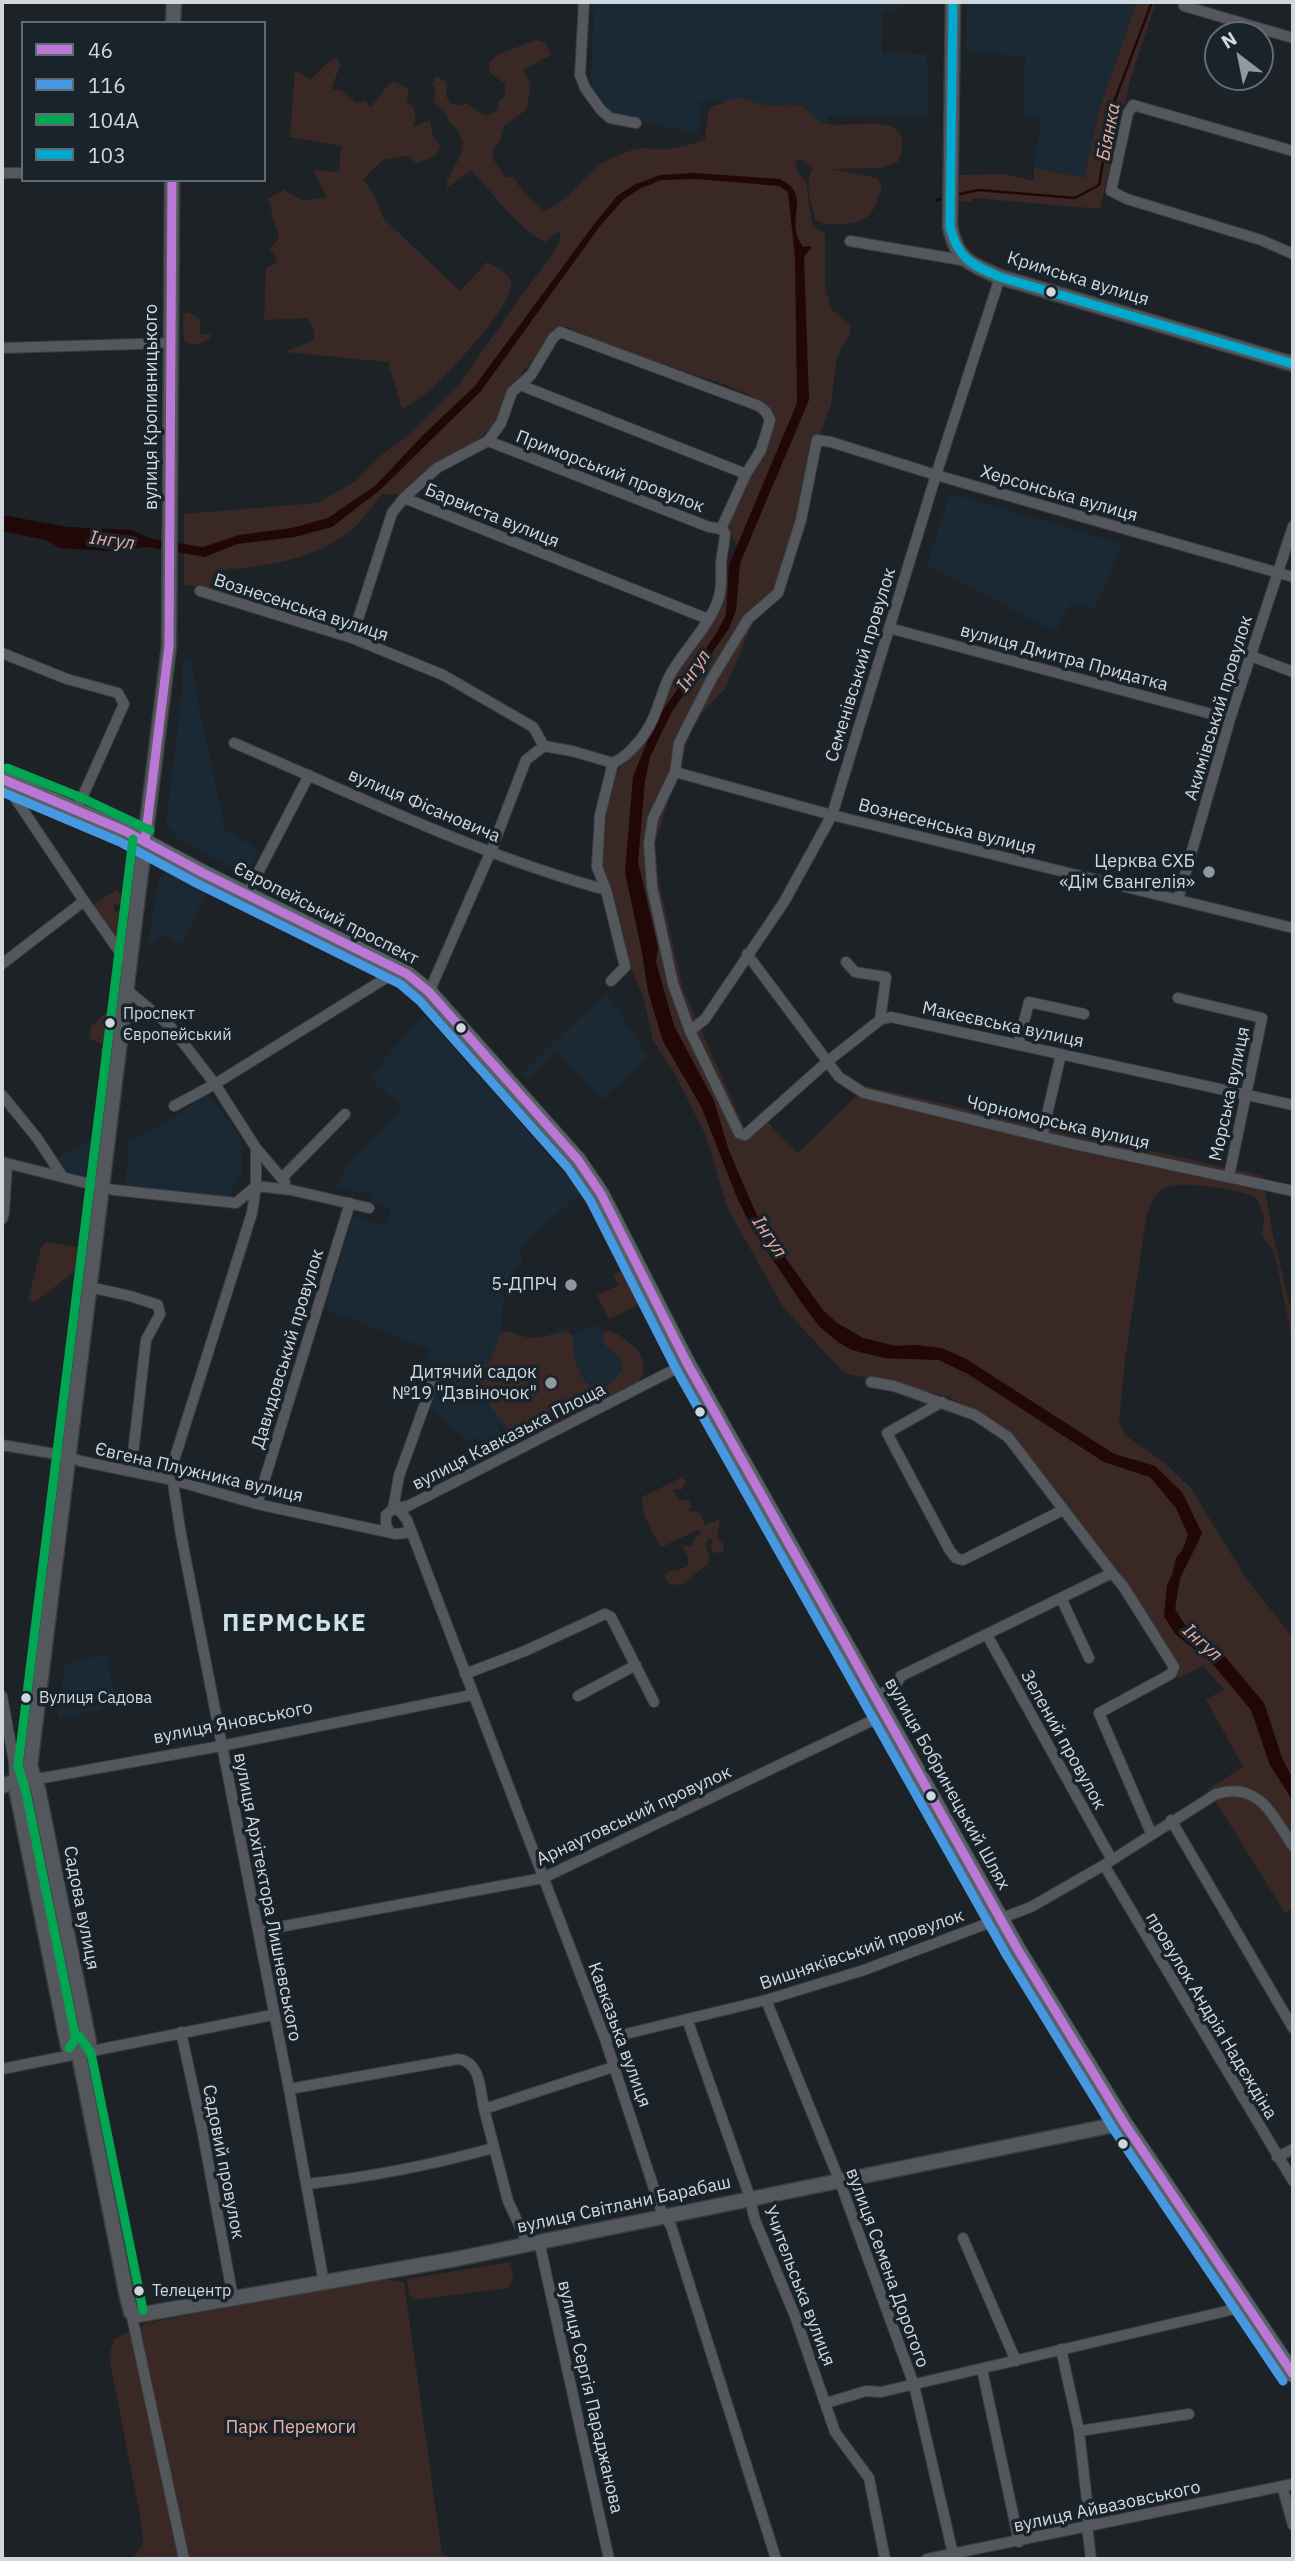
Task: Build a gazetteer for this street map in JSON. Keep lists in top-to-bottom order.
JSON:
{
  "streets": {
    "main road": ["Європейський проспект", "вулиця Бобринецький Шлях"],
    "street": [
      "Кримська вулиця",
      "вулиця Кропивницького",
      "Приморський провулок",
      "Херсонська вулиця",
      "Барвиста вулиця",
      "Вознесенська вулиця",
      "вулиця Дмитра Придатка",
      "Семенівський провулок",
      "Акимівський провулок",
      "вулиця Фісановича",
      "Макеєвська вулиця",
      "Морська вулиця",
      "Чорноморська вулиця",
      "Давидовський провулок",
      "вулиця Кавказька Площа",
      "Євгена Плужника вулиця",
      "вулиця Яновського",
      "Зелений провулок",
      "Арнаутовський провулок",
      "вулиця Архітектора Лишневського",
      "Садова вулиця",
      "Вишняківський провулок",
      "провулок Андрія Надєждіна",
      "Кавказька вулиця",
      "Садовий провулок",
      "вулиця Світлани Барабаш",
      "вулиця Семена Дорогого",
      "Учительська вулиця",
      "вулиця Сергія Параджанова",
      "вулиця Айвазовського"
    ]
  },
  "crossings": [
    ["Кримська вулиця", "Семенівський провулок"],
    ["вулиця Кропивницького", "Європейський проспект"],
    ["вулиця Кропивницького", "Садова вулиця"],
    ["Херсонська вулиця", "Вознесенська вулиця"],
    ["Херсонська вулиця", "Семенівський провулок"],
    ["Херсонська вулиця", "Акимівський провулок"],
    ["Барвиста вулиця", "Вознесенська вулиця"],
    ["Вознесенська вулиця", "Семенівський провулок"],
    ["Вознесенська вулиця", "Акимівський провулок"],
    ["вулиця Дмитра Придатка", "Семенівський провулок"],
    ["вулиця Дмитра Придатка", "Акимівський провулок"],
    ["Семенівський провулок", "Чорноморська вулиця"],
    ["Європейський проспект", "вулиця Бобринецький Шлях"],
    ["Європейський проспект", "Садова вулиця"],
    ["Макеєвська вулиця", "Морська вулиця"],
    ["Морська вулиця", "Чорноморська вулиця"],
    ["Давидовський провулок", "Євгена Плужника вулиця"],
    ["вулиця Кавказька Площа", "Євгена Плужника вулиця"],
    ["вулиця Кавказька Площа", "вулиця Бобринецький Шлях"],
    ["вулиця Кавказька Площа", "Кавказька вулиця"],
    ["Євгена Плужника вулиця", "вулиця Архітектора Лишневського"],
    ["Євгена Плужника вулиця", "Садова вулиця"],
    ["Євгена Плужника вулиця", "Кавказька вулиця"],
    ["вулиця Яновського", "вулиця Архітектора Лишневського"],
    ["вулиця Яновського", "Садова вулиця"],
    ["вулиця Яновського", "Кавказька вулиця"],
    ["Зелений провулок", "Вишняківський провулок"],
    ["Зелений провулок", "провулок Андрія Надєждіна"],
    ["вулиця Бобринецький Шлях", "Арнаутовський провулок"],
    ["вулиця Бобринецький Шлях", "Вишняківський провулок"],
    ["вулиця Бобринецький Шлях", "вулиця Світлани Барабаш"],
    ["Арнаутовський провулок", "вулиця Архітектора Лишневського"],
    ["Арнаутовський провулок", "Кавказька вулиця"],
    ["вулиця Архітектора Лишневського", "вулиця Світлани Барабаш"],
    ["Садова вулиця", "вулиця Світлани Барабаш"],
    ["Вишняківський провулок", "провулок Андрія Надєждіна"],
    ["Вишняківський провулок", "Кавказька вулиця"],
    ["Вишняківський провулок", "вулиця Семена Дорогого"],
    ["Вишняківський провулок", "Учительська вулиця"],
    ["Кавказька вулиця", "вулиця Світлани Барабаш"],
    ["Садовий провулок", "вулиця Світлани Барабаш"],
    ["вулиця Світлани Барабаш", "вулиця Семена Дорогого"],
    ["вулиця Світлани Барабаш", "Учительська вулиця"],
    ["вулиця Світлани Барабаш", "вулиця Сергія Параджанова"],
    ["вулиця Семена Дорогого", "вулиця Айвазовського"]
  ],
  "districts": ["ПЕРМСЬКЕ"],
  "water": ["Біянка", "Інгул"],
  "parks": ["Парк Перемоги"],
  "places": [
    "Церква ЄХБ «Дім Євангелія»",
    "Проспект Європейський",
    "5-ДПРЧ",
    "Дитячий садок №19 \"Дзвіночок\"",
    "Вулиця Садова",
    "Телецентр"
  ],
  "lines": [
    "transit line 103",
    "transit line 46",
    "transit line 104А",
    "transit line 116"
  ],
  "legend": [
    "46",
    "116",
    "104А",
    "103"
  ],
  "north": "top left"
}
